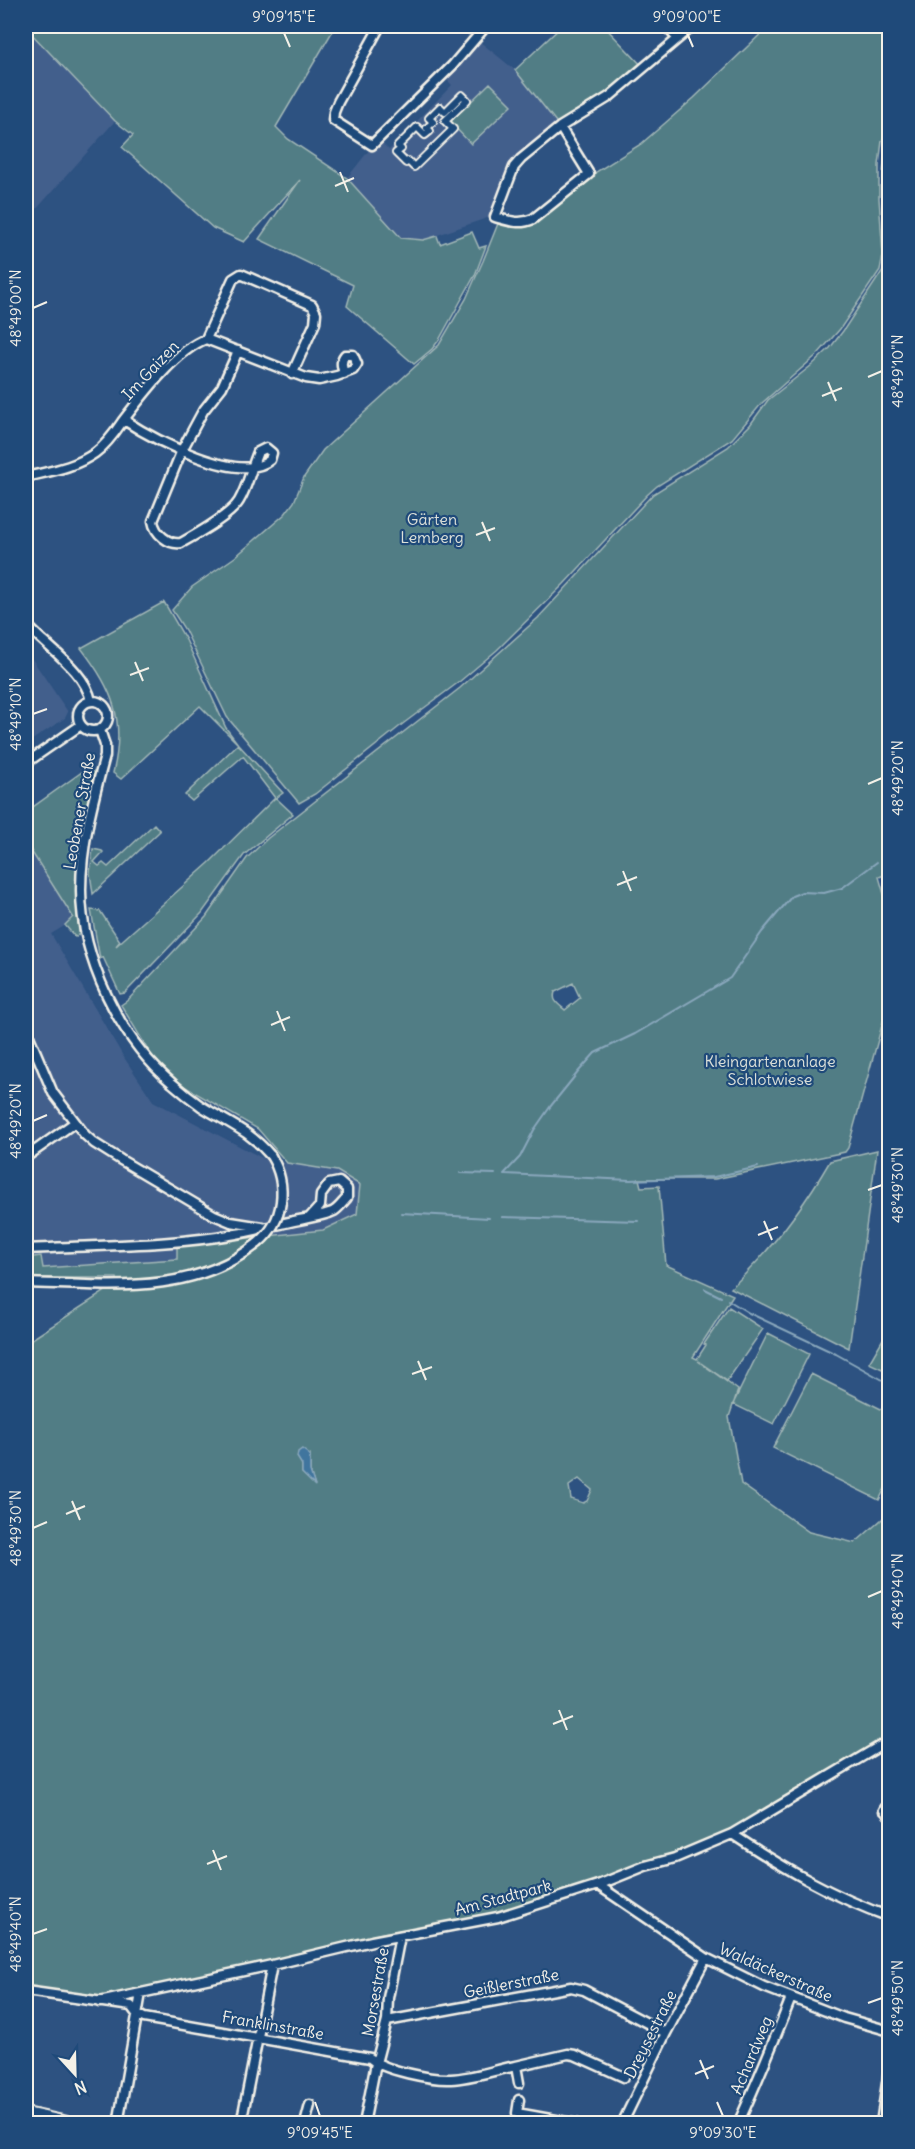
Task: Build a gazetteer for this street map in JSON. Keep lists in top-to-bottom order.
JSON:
{
  "streets": {
    "street": [
      "Im Gaizen",
      "Leobener Straße",
      "Am Stadtpark",
      "Waldäckerstraße",
      "Geißlerstraße",
      "Morsestraße",
      "Franklinstraße",
      "Dreysestraße",
      "Achardweg"
    ]
  },
  "crossings": [
    ["Am Stadtpark", "Waldäckerstraße"],
    ["Am Stadtpark", "Morsestraße"],
    ["Am Stadtpark", "Franklinstraße"],
    ["Waldäckerstraße", "Dreysestraße"],
    ["Waldäckerstraße", "Achardweg"],
    ["Geißlerstraße", "Morsestraße"],
    ["Geißlerstraße", "Dreysestraße"],
    ["Morsestraße", "Franklinstraße"]
  ],
  "parks": ["Gärten Lemberg", "Kleingartenanlage Schlotwiese"],
  "north": "bottom",
  "coordinates": [
    "9°09'15\"E",
    "9°09'00\"E",
    "48°49'00\"N",
    "48°49'10\"N",
    "48°49'20\"N",
    "48°49'30\"N",
    "48°49'40\"N",
    "48°49'50\"N",
    "9°09'45\"E",
    "9°09'30\"E"
  ]
}
